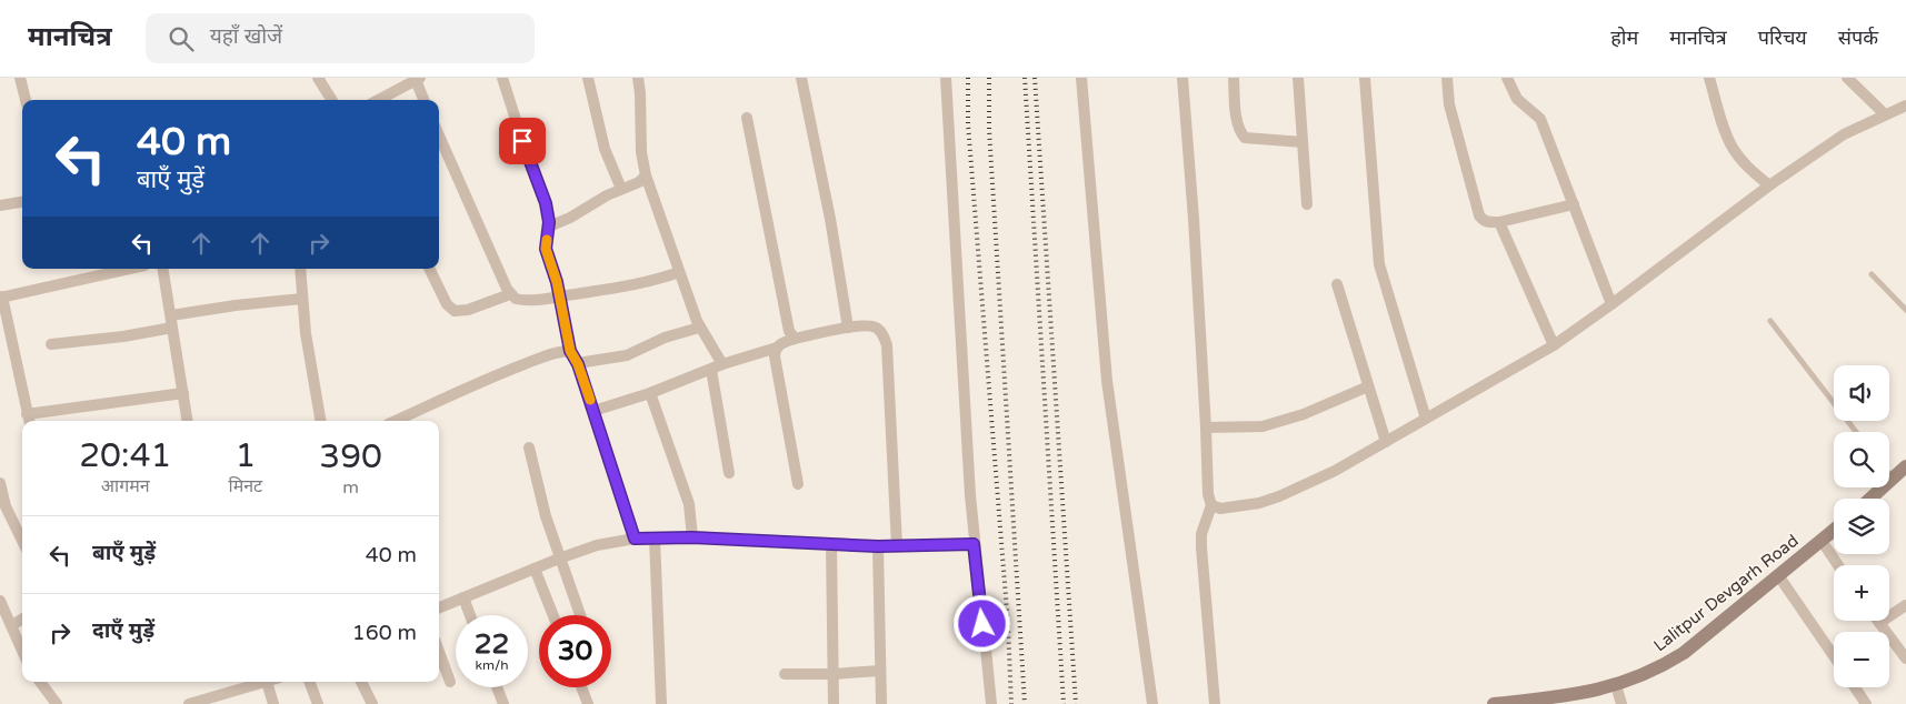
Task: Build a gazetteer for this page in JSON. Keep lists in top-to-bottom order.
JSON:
{
  "streets": {
    "main road": ["Lalitpur Devgarh Road"]
  },
  "page": {
    "header": "मानचित्र",
    "search": "यहाँ खोजें",
    "nav": [
      "होम",
      "मानचित्र",
      "परिचय",
      "संपर्क"
    ],
    "turn": ["40 m", "बाएँ मुड़ें"],
    "map_buttons": ["+", "−"],
    "eta": [
      "20:41",
      "आगमन",
      "1",
      "मिनट",
      "390",
      "m"
    ],
    "list": [
      {
        "name": "बाएँ मुड़ें",
        "value": "40 m"
      },
      {
        "name": "दाएँ मुड़ें",
        "value": "160 m"
      }
    ],
    "speed": "22 km/h",
    "limit": "30"
  }
}
